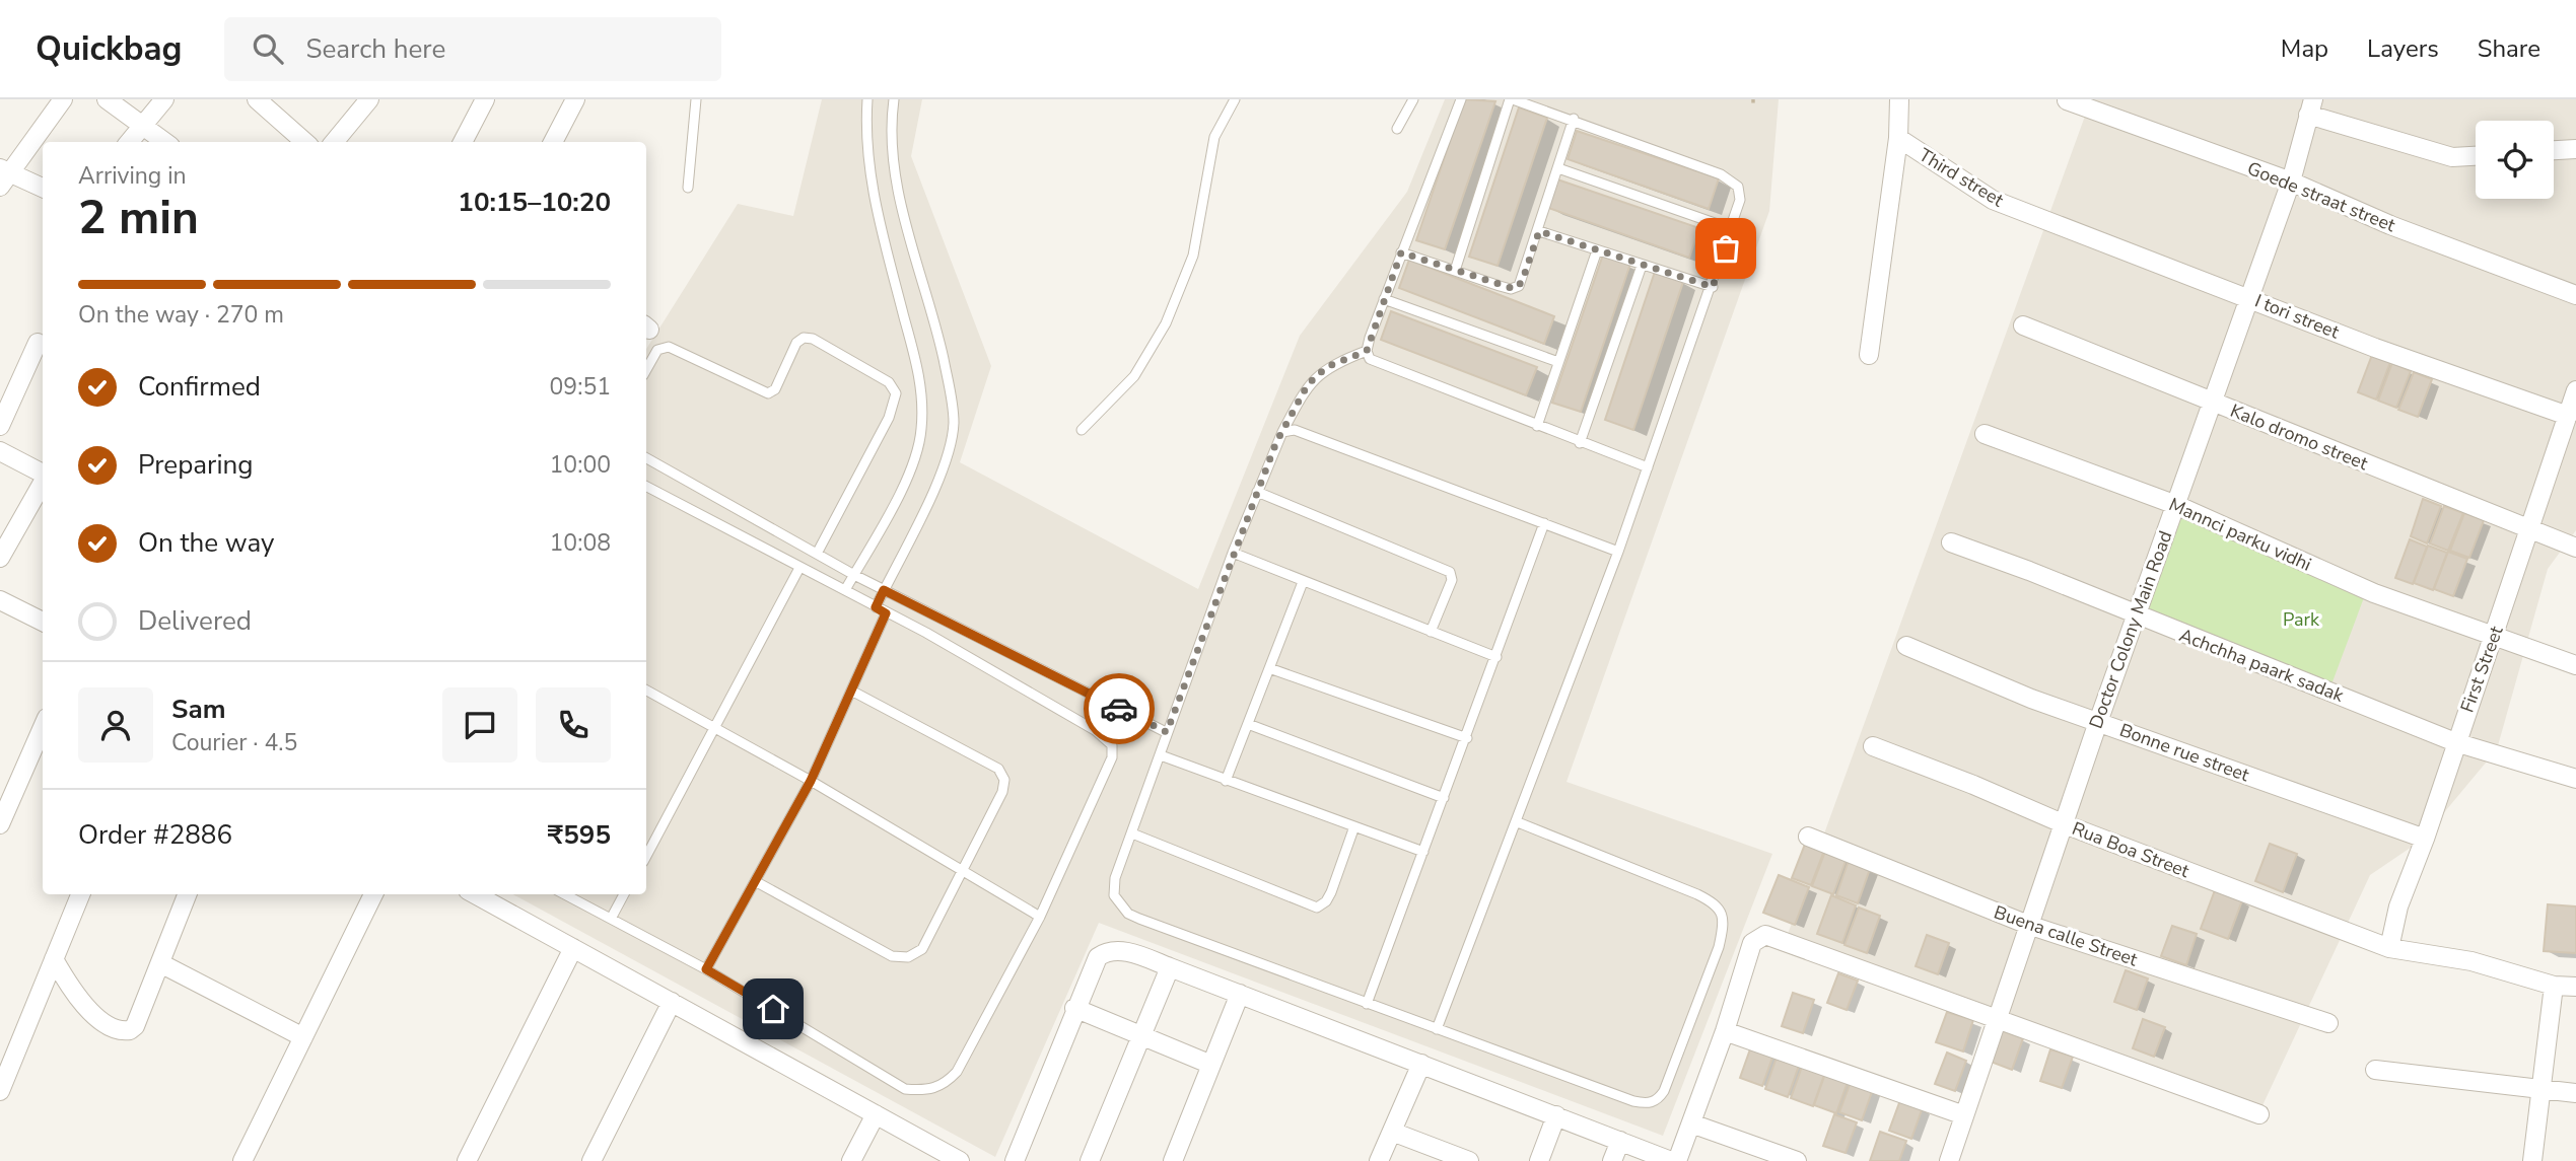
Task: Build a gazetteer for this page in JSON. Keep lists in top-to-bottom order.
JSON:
{
  "streets": {
    "street": [
      "Third street",
      "Goede straat street",
      "I tori street",
      "Kalo dromo street",
      "Mannci parku vidhi",
      "Doctor Colony Main Road",
      "Achchha paark sadak",
      "First Street",
      "Bonne rue street",
      "Rua Boa Street",
      "Buena calle Street"
    ]
  },
  "crossings": [
    ["Third street", "I tori street"],
    ["Goede straat street", "Doctor Colony Main Road"],
    ["I tori street", "Doctor Colony Main Road"],
    ["I tori street", "First Street"],
    ["Kalo dromo street", "Doctor Colony Main Road"],
    ["Kalo dromo street", "First Street"],
    ["Mannci parku vidhi", "Doctor Colony Main Road"],
    ["Mannci parku vidhi", "First Street"],
    ["Doctor Colony Main Road", "Achchha paark sadak"],
    ["Doctor Colony Main Road", "Bonne rue street"],
    ["Doctor Colony Main Road", "Rua Boa Street"],
    ["Doctor Colony Main Road", "Buena calle Street"],
    ["Achchha paark sadak", "First Street"],
    ["First Street", "Bonne rue street"],
    ["First Street", "Rua Boa Street"]
  ],
  "parks": ["Park"],
  "page": {
    "header": "Quickbag",
    "search": "Search here",
    "nav": ["Map", "Layers", "Share"],
    "heading": ["2 min", "Arriving in", "10:15–10:20"],
    "panel": [
      "Sam",
      "Courier · 4.5",
      "Order #2886",
      "₹595"
    ],
    "bar": "On the way · 270 m",
    "list": [
      ["Confirmed", "09:51"],
      ["Preparing", "10:00"],
      ["On the way", "10:08"],
      "Delivered"
    ]
  }
}
